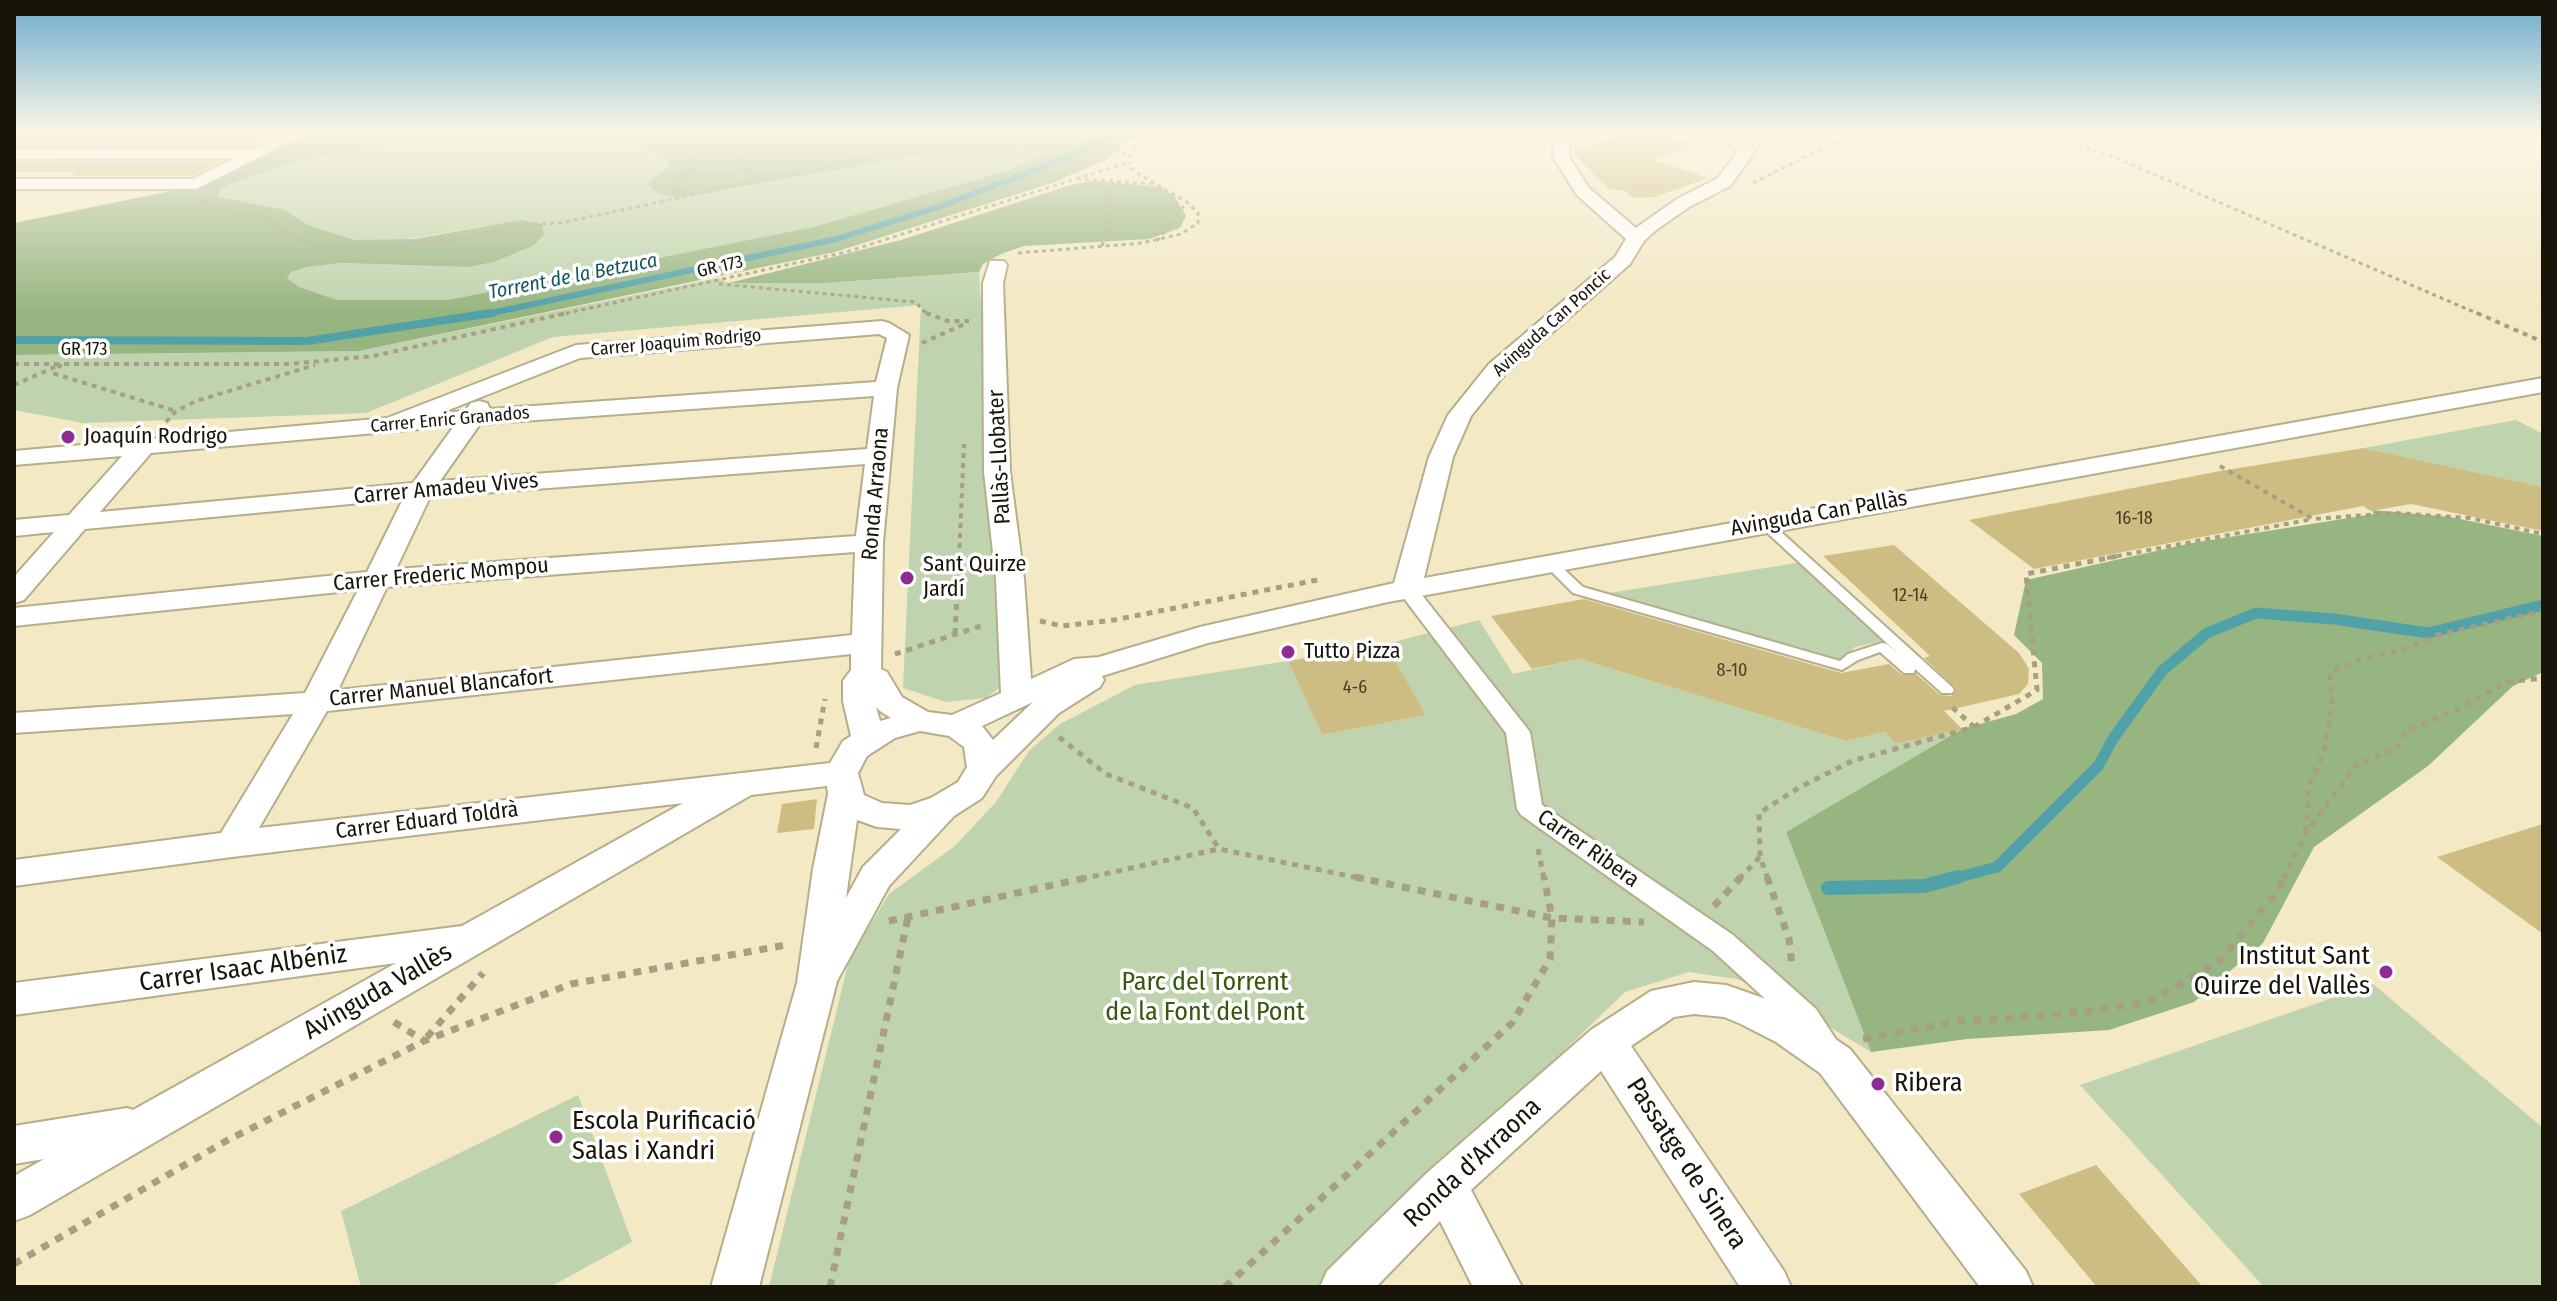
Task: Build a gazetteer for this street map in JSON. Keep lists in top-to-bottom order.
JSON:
{
  "streets": {
    "street": [
      "Avinguda Can Poncic",
      "Carrer Joaquim Rodrigo",
      "Carrer Enric Granados",
      "Pallàs-Llobater",
      "Carrer Amadeu Vives",
      "Ronda Arraona",
      "Avinguda Can Pallàs",
      "Carrer Frederic Mompou",
      "Carrer Manuel Blancafort",
      "Carrer Eduard Toldrà",
      "Carrer Ribera",
      "Carrer Isaac Albéniz",
      "Avinguda Vallès",
      "Ronda d'Arraona",
      "Passatge de Sinera"
    ],
    "path": ["GR 173"]
  },
  "crossings": [
    ["Avinguda Can Poncic", "Avinguda Can Pallàs"],
    ["Avinguda Can Poncic", "Carrer Ribera"],
    ["Carrer Joaquim Rodrigo", "Carrer Enric Granados"],
    ["Carrer Joaquim Rodrigo", "Ronda Arraona"],
    ["Carrer Enric Granados", "Ronda Arraona"],
    ["Pallàs-Llobater", "Avinguda Can Pallàs"],
    ["Carrer Amadeu Vives", "Ronda Arraona"],
    ["Ronda Arraona", "Avinguda Can Pallàs"],
    ["Ronda Arraona", "Carrer Frederic Mompou"],
    ["Ronda Arraona", "Carrer Manuel Blancafort"],
    ["Ronda Arraona", "Carrer Eduard Toldrà"],
    ["Avinguda Can Pallàs", "Carrer Eduard Toldrà"],
    ["Avinguda Can Pallàs", "Carrer Ribera"],
    ["Carrer Eduard Toldrà", "Avinguda Vallès"],
    ["Carrer Ribera", "Ronda d'Arraona"],
    ["Carrer Isaac Albéniz", "Avinguda Vallès"],
    ["Ronda d'Arraona", "Passatge de Sinera"]
  ],
  "water": ["Torrent de la Betzuca"],
  "parks": ["Parc del Torrent de la Font del Pont"],
  "places": [
    "Joaquín Rodrigo",
    "Sant Quirze Jardí",
    "Tutto Pizza",
    "Institut Sant Quirze del Vallès",
    "Ribera",
    "Escola Purificació Salas i Xandri"
  ],
  "house_numbers": [
    "16-18",
    "12-14",
    "8-10",
    "4-6"
  ]
}
